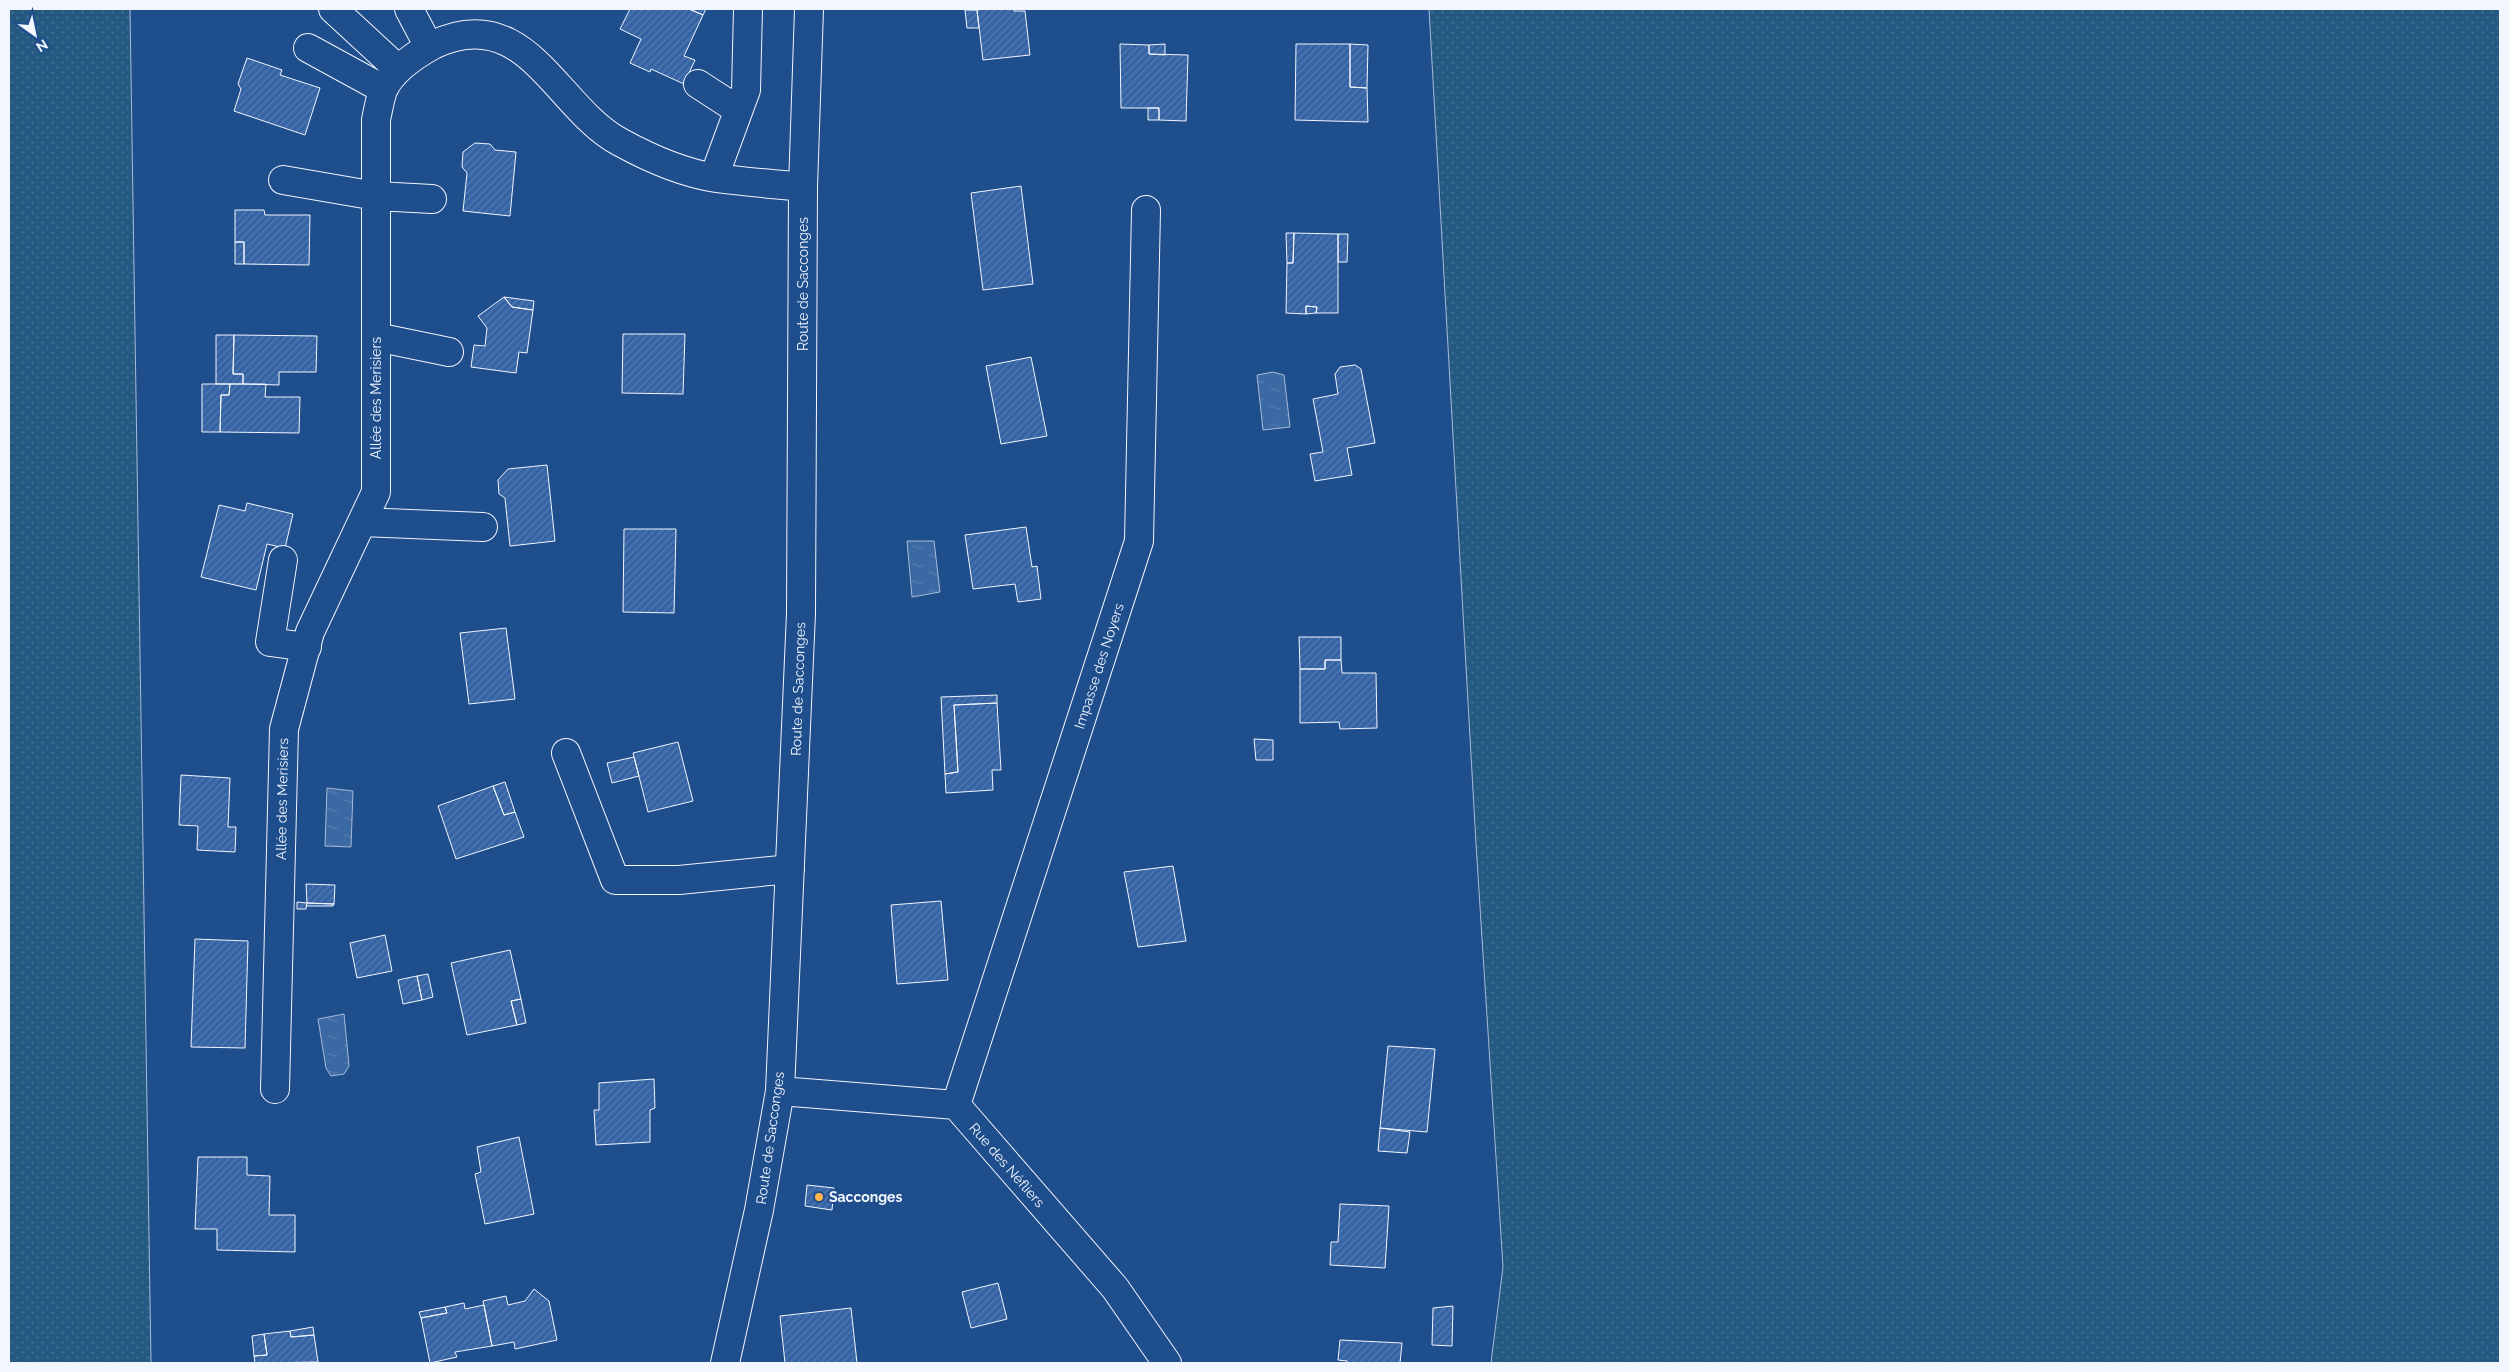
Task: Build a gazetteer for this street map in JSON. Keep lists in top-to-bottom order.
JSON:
{
  "streets": {
    "street": [
      "Route de Sacconges",
      "Allée des Merisiers",
      "Impasse des Noyers",
      "Rue des Néfliers"
    ]
  },
  "crossings": [
    ["Impasse des Noyers", "Rue des Néfliers"]
  ],
  "places": ["Sacconges"],
  "north": "bottom right"
}
